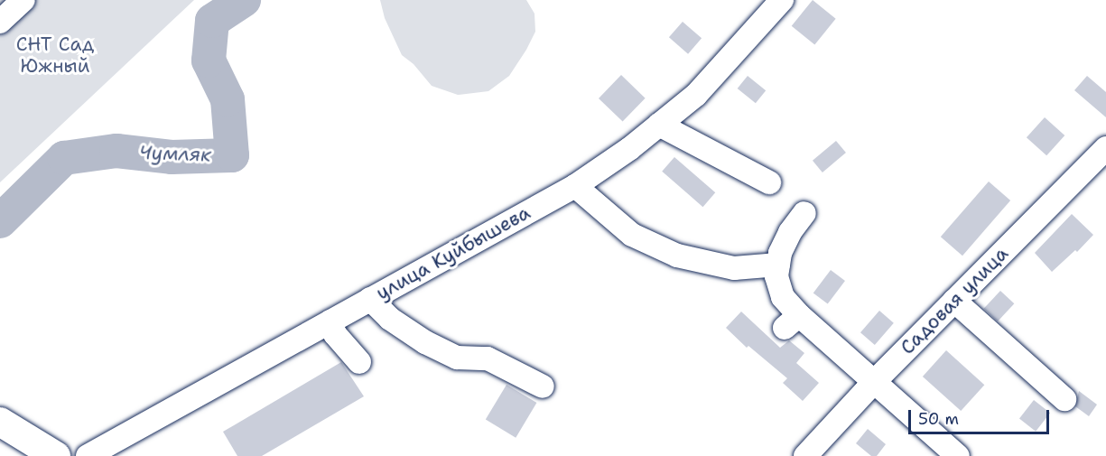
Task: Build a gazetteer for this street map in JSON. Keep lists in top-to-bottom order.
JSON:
{
  "streets": {
    "street": ["улица Куйбышева", "Садовая улица"]
  },
  "water": ["Чумляк"],
  "parks": ["СНТ Сад Южный"],
  "scale_bar": "50 m"
}
